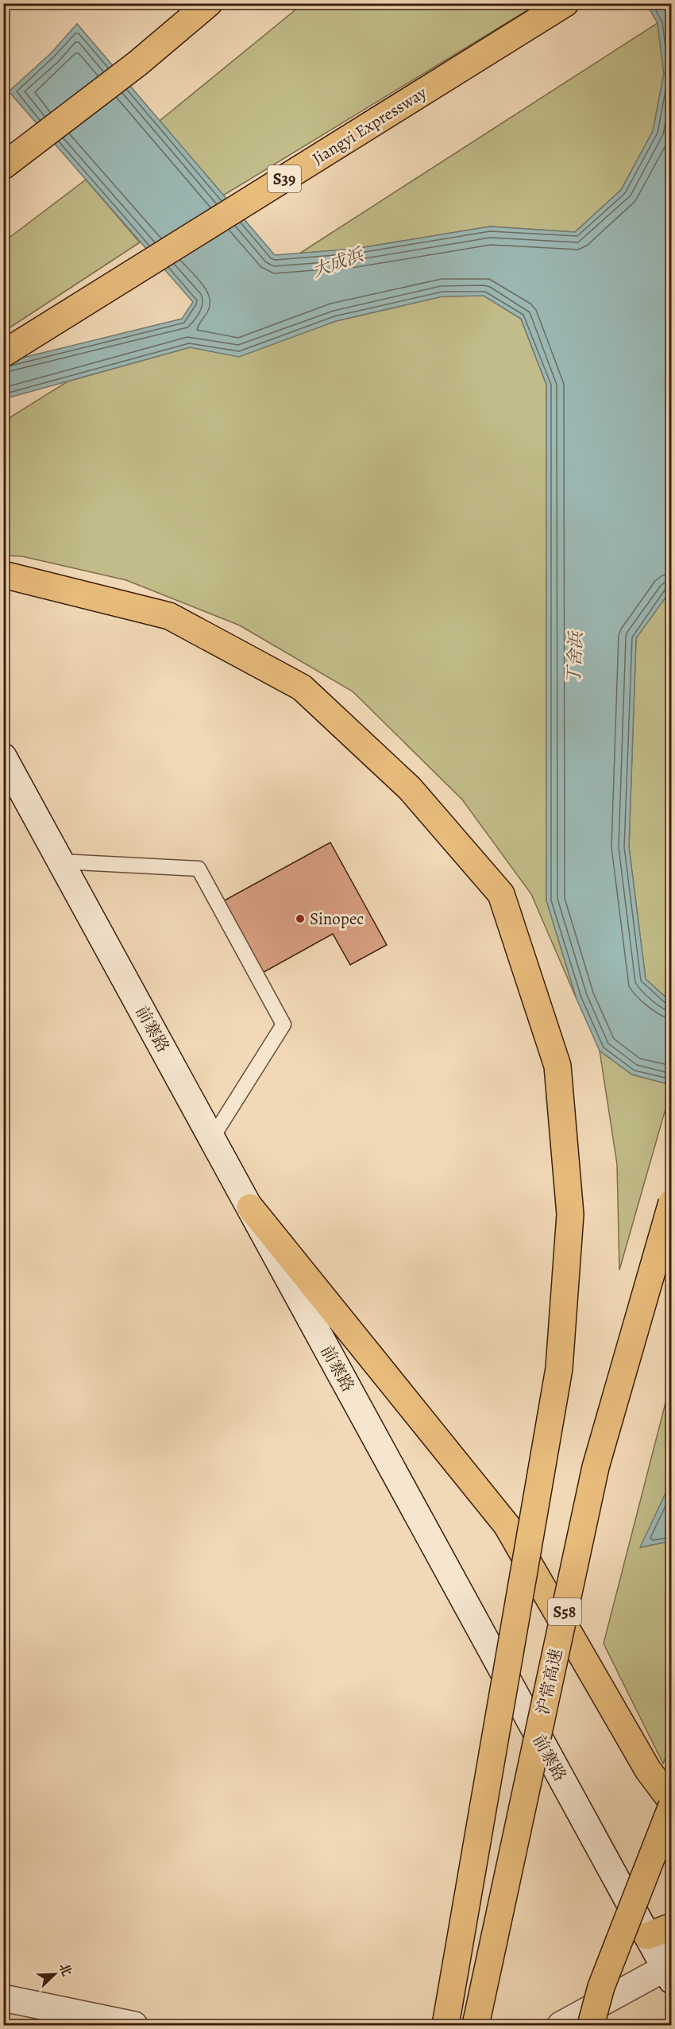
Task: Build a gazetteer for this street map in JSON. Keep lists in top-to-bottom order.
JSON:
{
  "streets": {
    "main road": [
      "Jiangyi Expressway",
      "S39",
      "前寨路",
      "S58",
      "沪常高速"
    ]
  },
  "water": ["大成浜", "丁舍浜"],
  "places": ["Sinopec"],
  "north": "top right"
}
